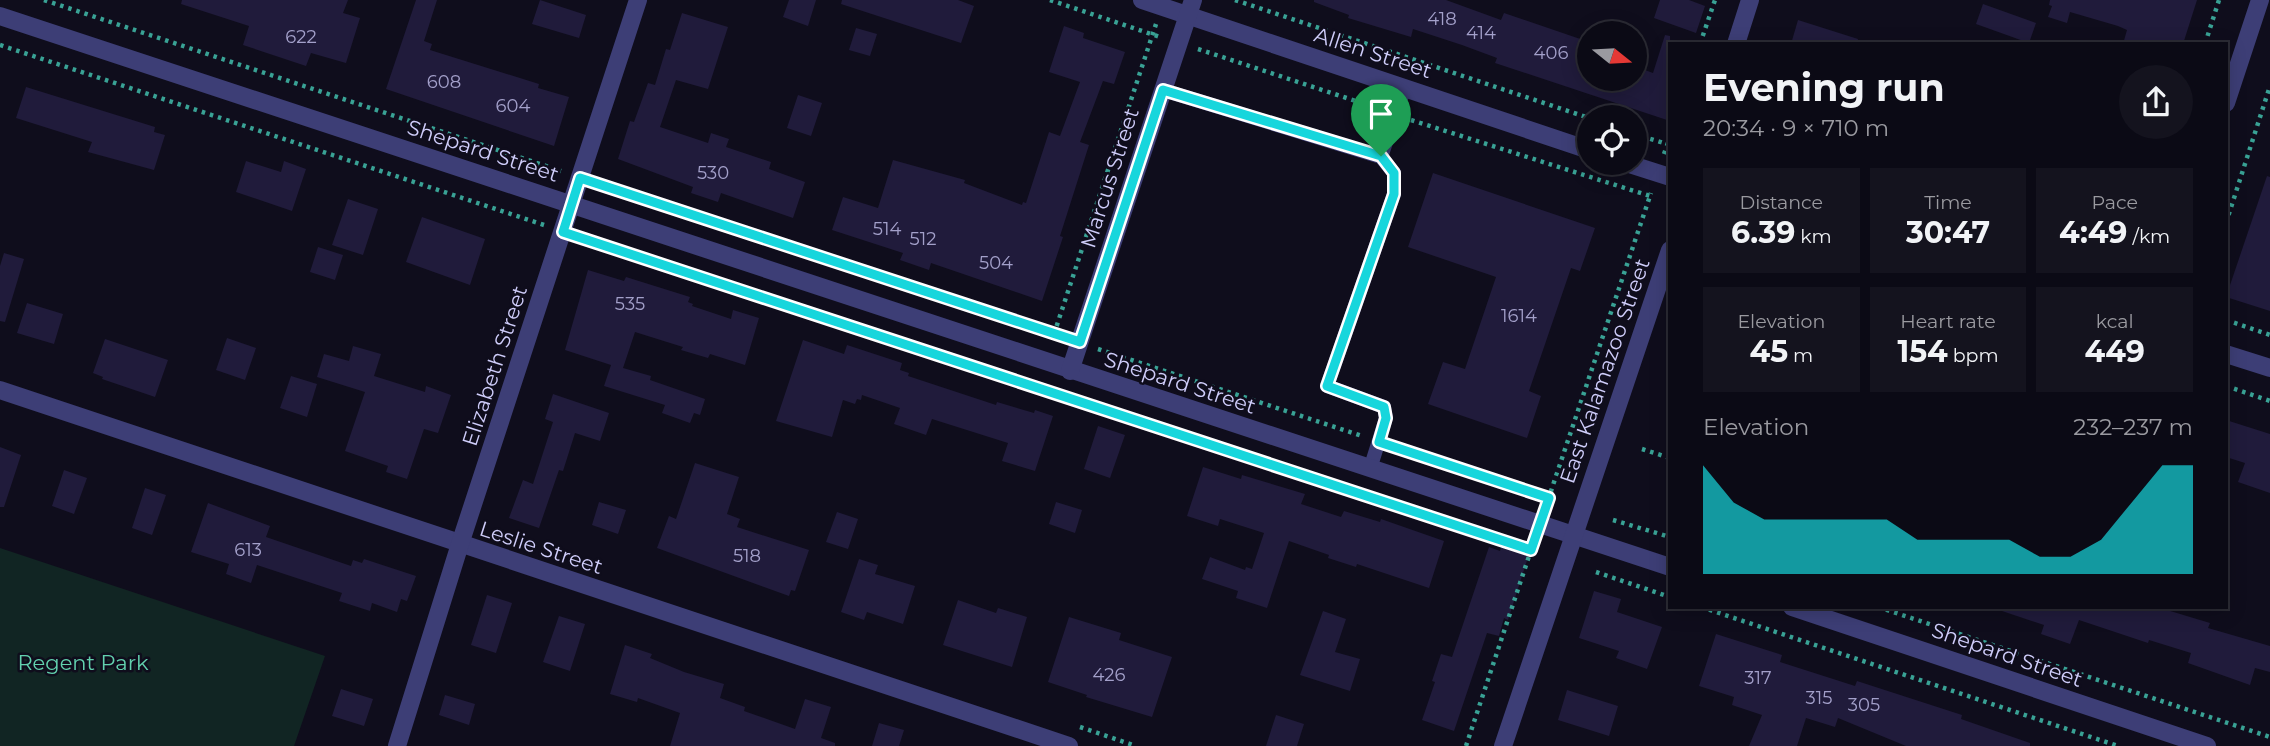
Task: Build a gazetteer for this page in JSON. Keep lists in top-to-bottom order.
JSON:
{
  "streets": {
    "street": [
      "Allen Street",
      "Shepard Street",
      "Marcus Street",
      "Elizabeth Street",
      "East Kalamazoo Street",
      "Leslie Street"
    ]
  },
  "crossings": [
    ["Allen Street", "Marcus Street"],
    ["Shepard Street", "Marcus Street"],
    ["Shepard Street", "Elizabeth Street"],
    ["Shepard Street", "East Kalamazoo Street"],
    ["Elizabeth Street", "Leslie Street"]
  ],
  "parks": ["Regent Park"],
  "house_numbers": [
    "418",
    "414",
    "622",
    "406",
    "608",
    "604",
    "530",
    "514",
    "512",
    "504",
    "535",
    "1614",
    "613",
    "518",
    "426",
    "317",
    "315",
    "305"
  ],
  "north": "right",
  "page": {
    "heading": ["Evening run", "20:34 · 9 × 710 m"],
    "stats": [
      ["Distance", "6.39 km"],
      ["Time", "30:47"],
      ["Pace", "4:49 /km"],
      ["Elevation", "45 m"],
      ["Heart rate", "154 bpm"],
      ["kcal", "449"]
    ],
    "chart": ["Elevation", "232–237 m"]
  }
}
